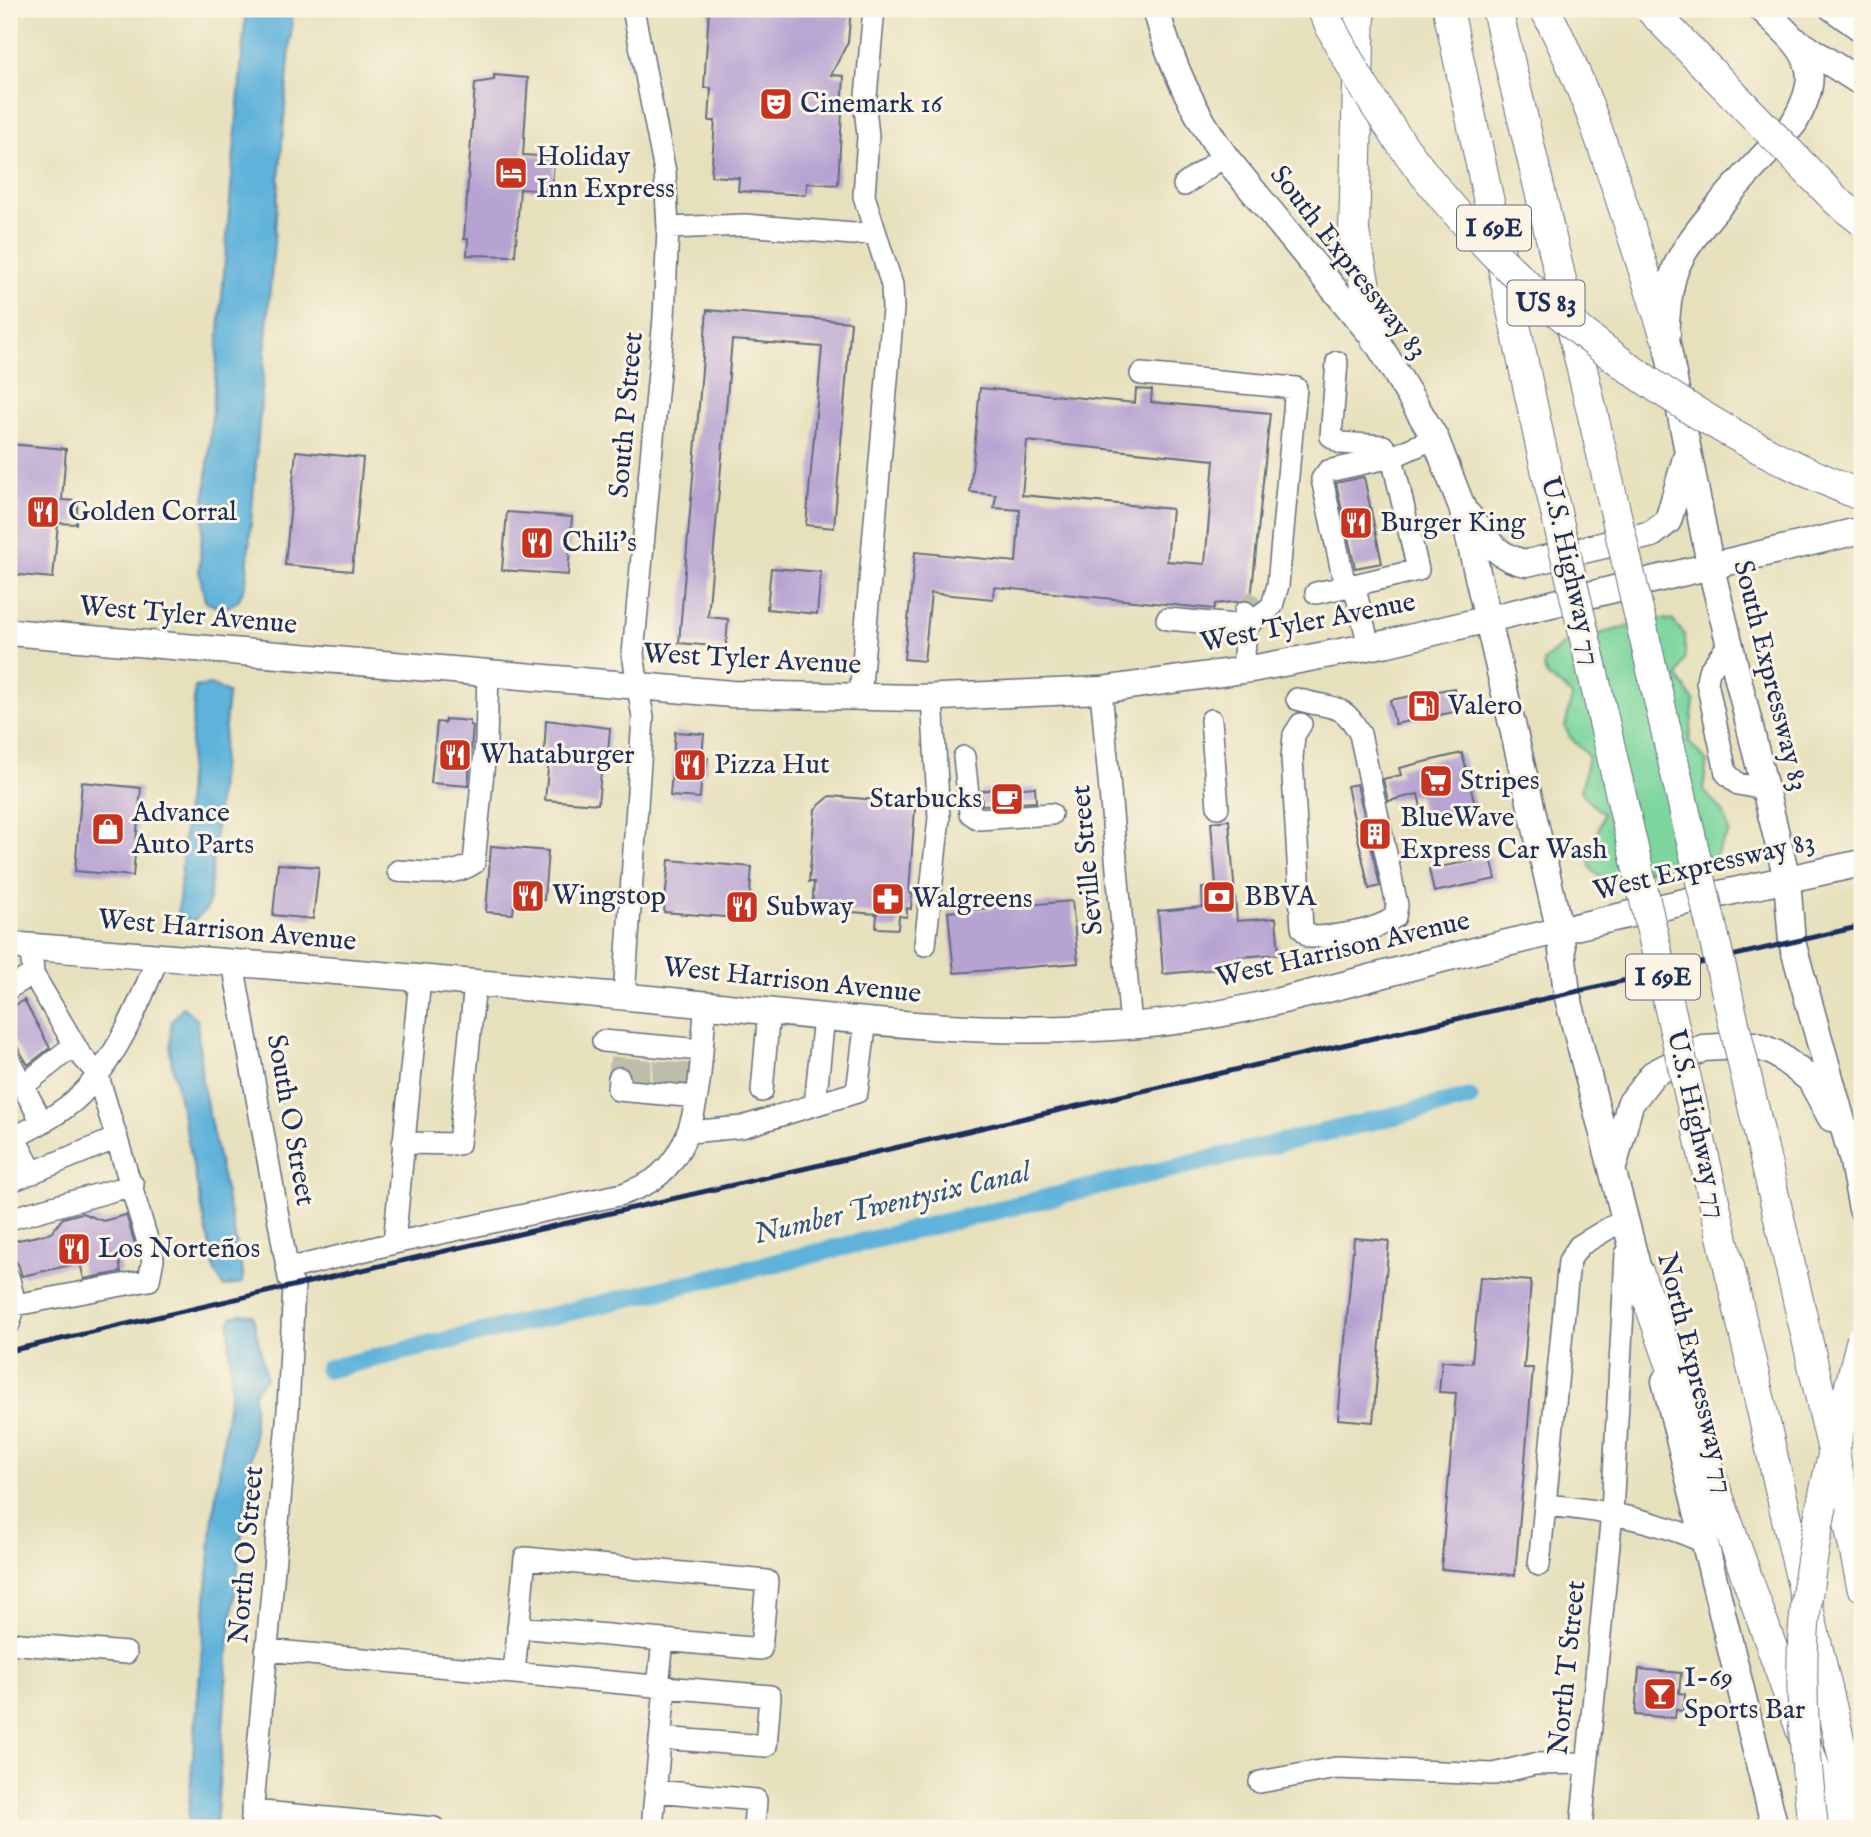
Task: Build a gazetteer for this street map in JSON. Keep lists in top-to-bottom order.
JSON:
{
  "streets": {
    "highway": ["I 69E", "US 83", "U.S. Highway 77"],
    "main road": [
      "South Expressway 83",
      "West Tyler Avenue",
      "West Expressway 83",
      "West Harrison Avenue",
      "North Expressway 77"
    ],
    "street": [
      "South P Street",
      "Seville Street",
      "South O Street",
      "North O Street",
      "North T Street"
    ]
  },
  "crossings": [
    ["South Expressway 83", "West Tyler Avenue"],
    ["South Expressway 83", "West Expressway 83"],
    ["South Expressway 83", "West Harrison Avenue"],
    ["South Expressway 83", "North Expressway 77"],
    ["South P Street", "West Tyler Avenue"],
    ["South P Street", "West Harrison Avenue"],
    ["West Tyler Avenue", "Seville Street"],
    ["Seville Street", "West Harrison Avenue"],
    ["West Expressway 83", "West Harrison Avenue"],
    ["West Expressway 83", "North Expressway 77"],
    ["West Harrison Avenue", "South O Street"],
    ["West Harrison Avenue", "North Expressway 77"],
    ["South O Street", "North O Street"],
    ["North Expressway 77", "North T Street"]
  ],
  "water": ["Number Twentysix Canal"],
  "places": {
    "theatre": ["Cinemark 16"],
    "hotel": ["Holiday Inn Express"],
    "restaurant": [
      "Golden Corral",
      "Burger King",
      "Chili's",
      "Whataburger",
      "Pizza Hut",
      "Wingstop",
      "Subway",
      "Los Norteños"
    ],
    "fuel station": ["Valero"],
    "supermarket": ["Stripes"],
    "cafe": ["Starbucks"],
    "shop": ["Advance Auto Parts"],
    "building": ["BlueWave Express Car Wash"],
    "bank": ["BBVA"],
    "pharmacy": ["Walgreens"],
    "bar": ["I-69 Sports Bar"]
  }
}
